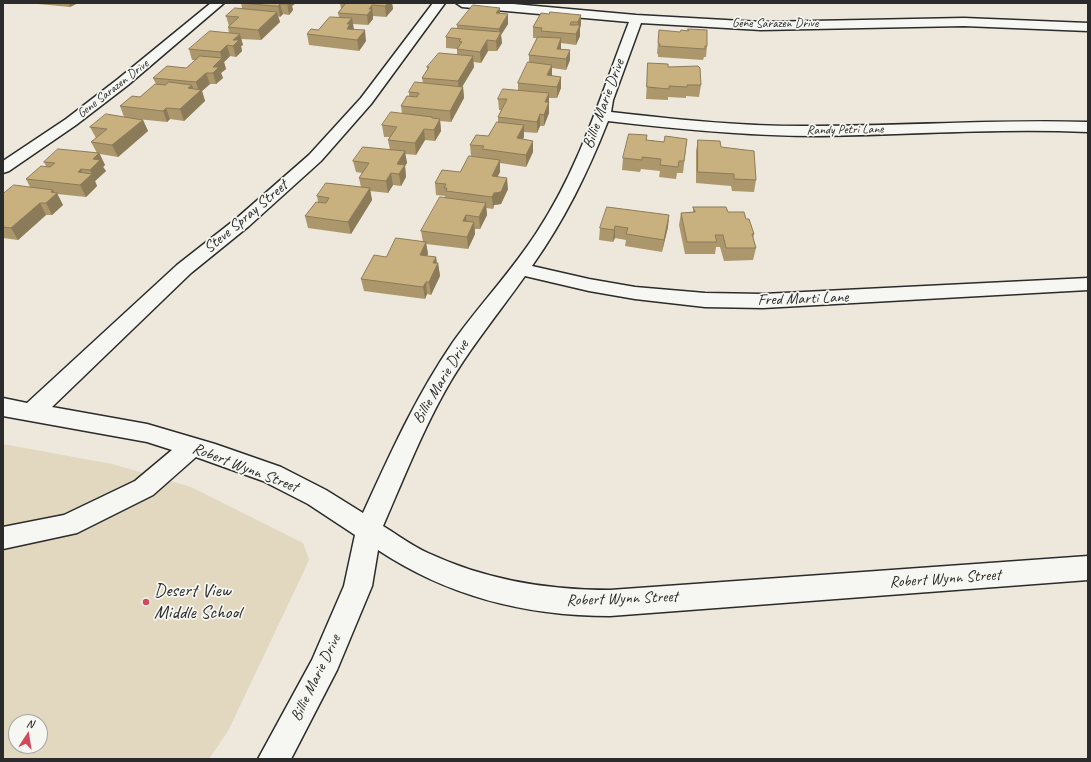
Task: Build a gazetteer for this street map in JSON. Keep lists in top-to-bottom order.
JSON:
{
  "streets": {
    "street": [
      "Gene Sarazen Drive",
      "Billie Marie Drive",
      "Randy Petri Lane",
      "Steve Spray Street",
      "Fred Marti Lane",
      "Robert Wynn Street"
    ]
  },
  "crossings": [
    ["Gene Sarazen Drive", "Billie Marie Drive"],
    ["Billie Marie Drive", "Randy Petri Lane"],
    ["Billie Marie Drive", "Fred Marti Lane"],
    ["Billie Marie Drive", "Robert Wynn Street"],
    ["Steve Spray Street", "Robert Wynn Street"]
  ],
  "places": ["Desert View Middle School"],
  "north": "top"
}
